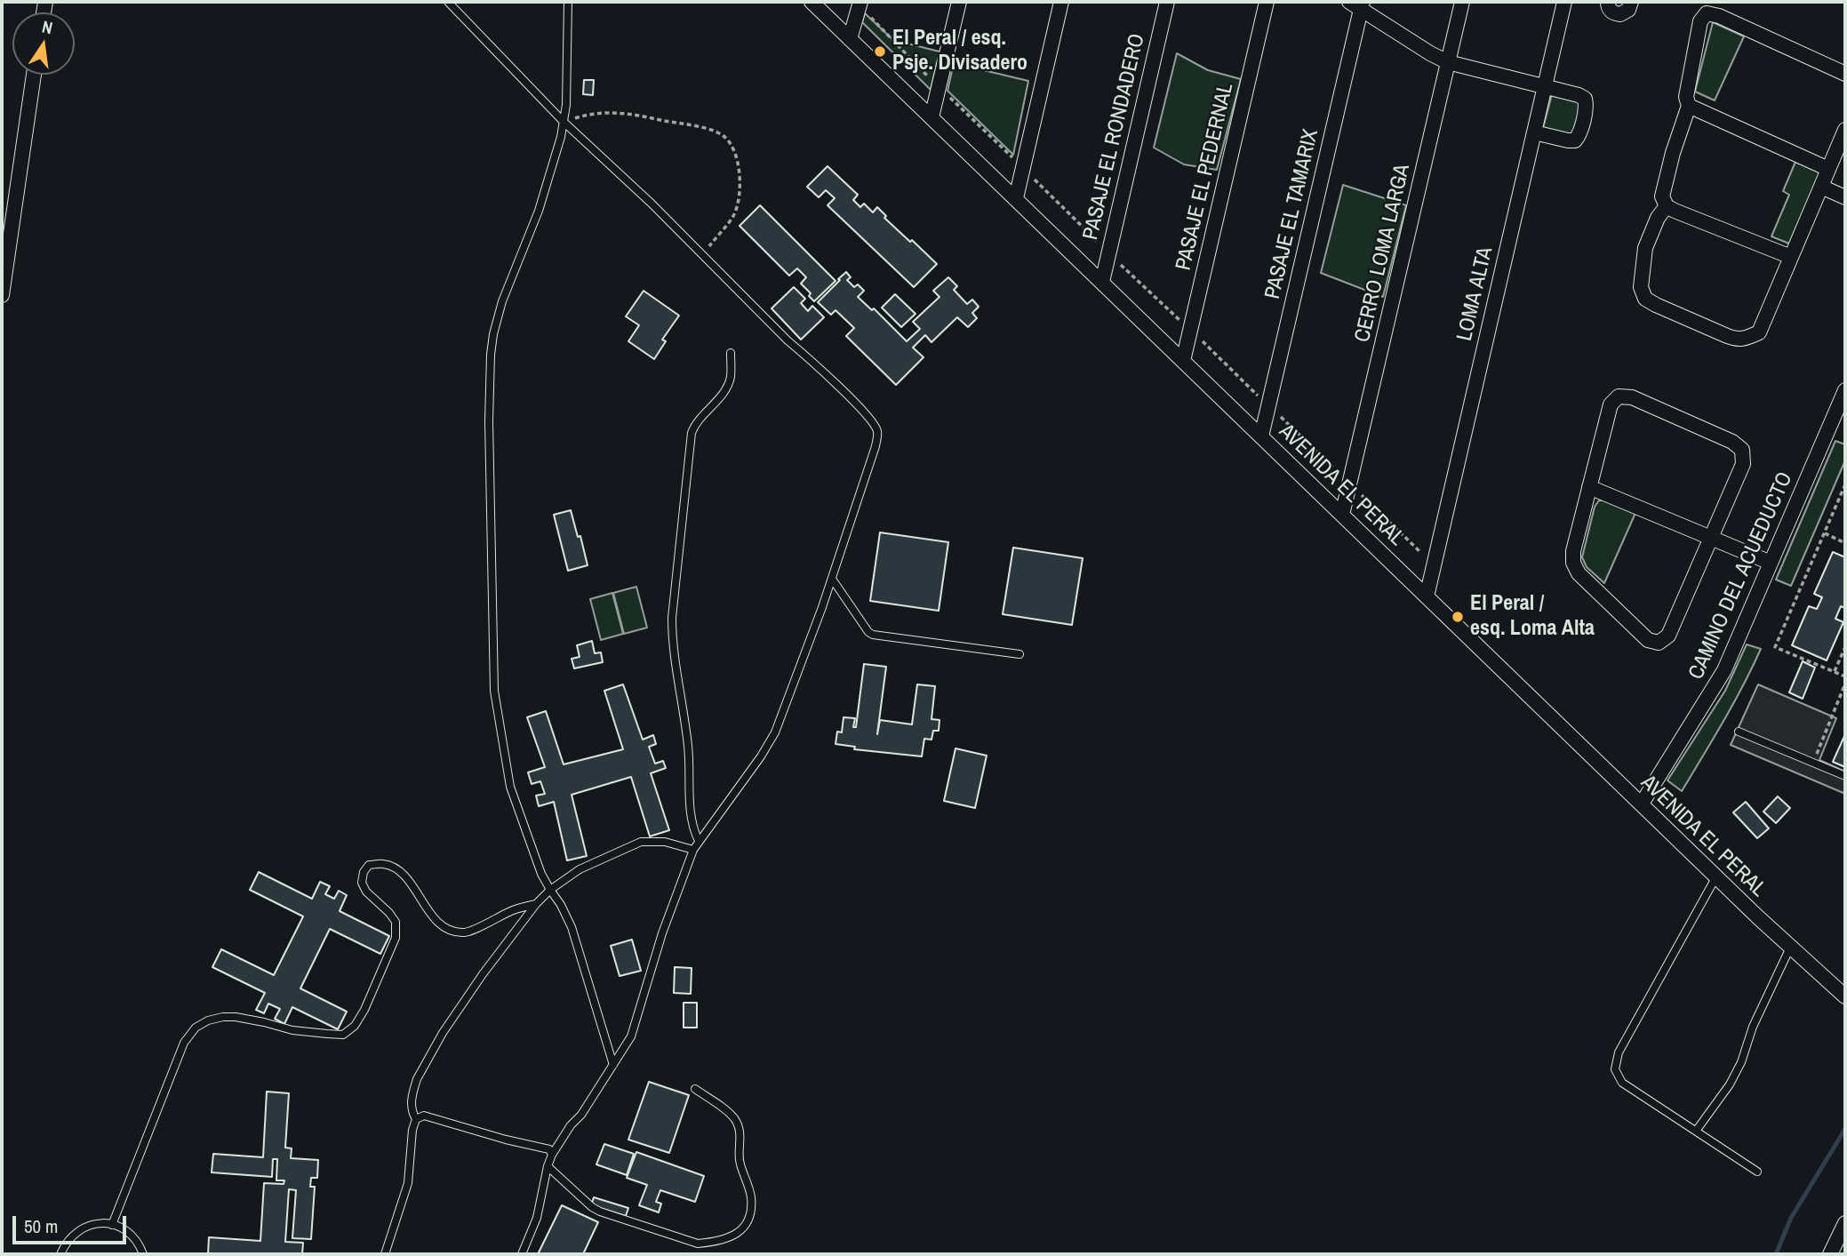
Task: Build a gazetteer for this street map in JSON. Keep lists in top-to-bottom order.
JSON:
{
  "streets": {
    "street": [
      "PASAJE EL RONDADERO",
      "PASAJE EL PEDERNAL",
      "PASAJE EL TAMARIX",
      "CERRO LOMA LARGA",
      "LOMA ALTA",
      "AVENIDA EL PERAL",
      "CAMINO DEL ACUEDUCTO"
    ]
  },
  "crossings": [
    ["PASAJE EL RONDADERO", "AVENIDA EL PERAL"],
    ["PASAJE EL PEDERNAL", "AVENIDA EL PERAL"],
    ["PASAJE EL TAMARIX", "AVENIDA EL PERAL"],
    ["CERRO LOMA LARGA", "AVENIDA EL PERAL"],
    ["LOMA ALTA", "AVENIDA EL PERAL"],
    ["AVENIDA EL PERAL", "CAMINO DEL ACUEDUCTO"]
  ],
  "places": ["El Peral / esq. Psje. Divisadero", "El Peral / esq. Loma Alta"],
  "scale_bar": "50 m",
  "north": "top"
}
